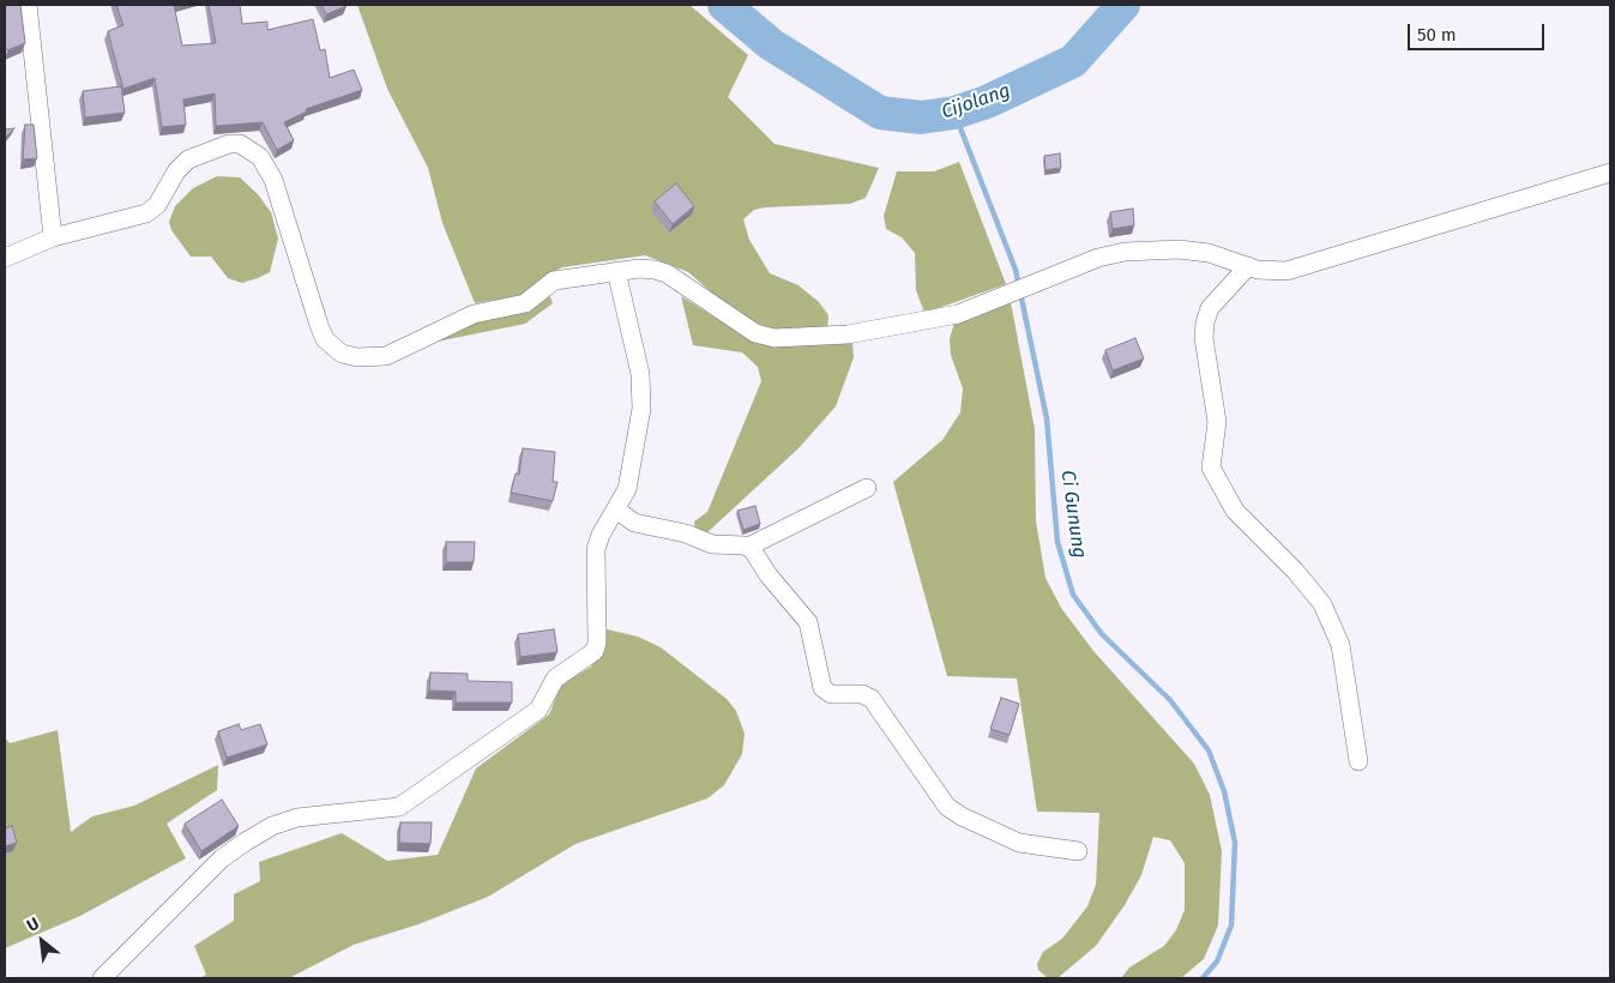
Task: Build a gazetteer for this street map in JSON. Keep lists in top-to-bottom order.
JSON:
{
  "water": ["Cijolang", "Ci Gunung"],
  "scale_bar": "50 m",
  "north": "top left"
}
